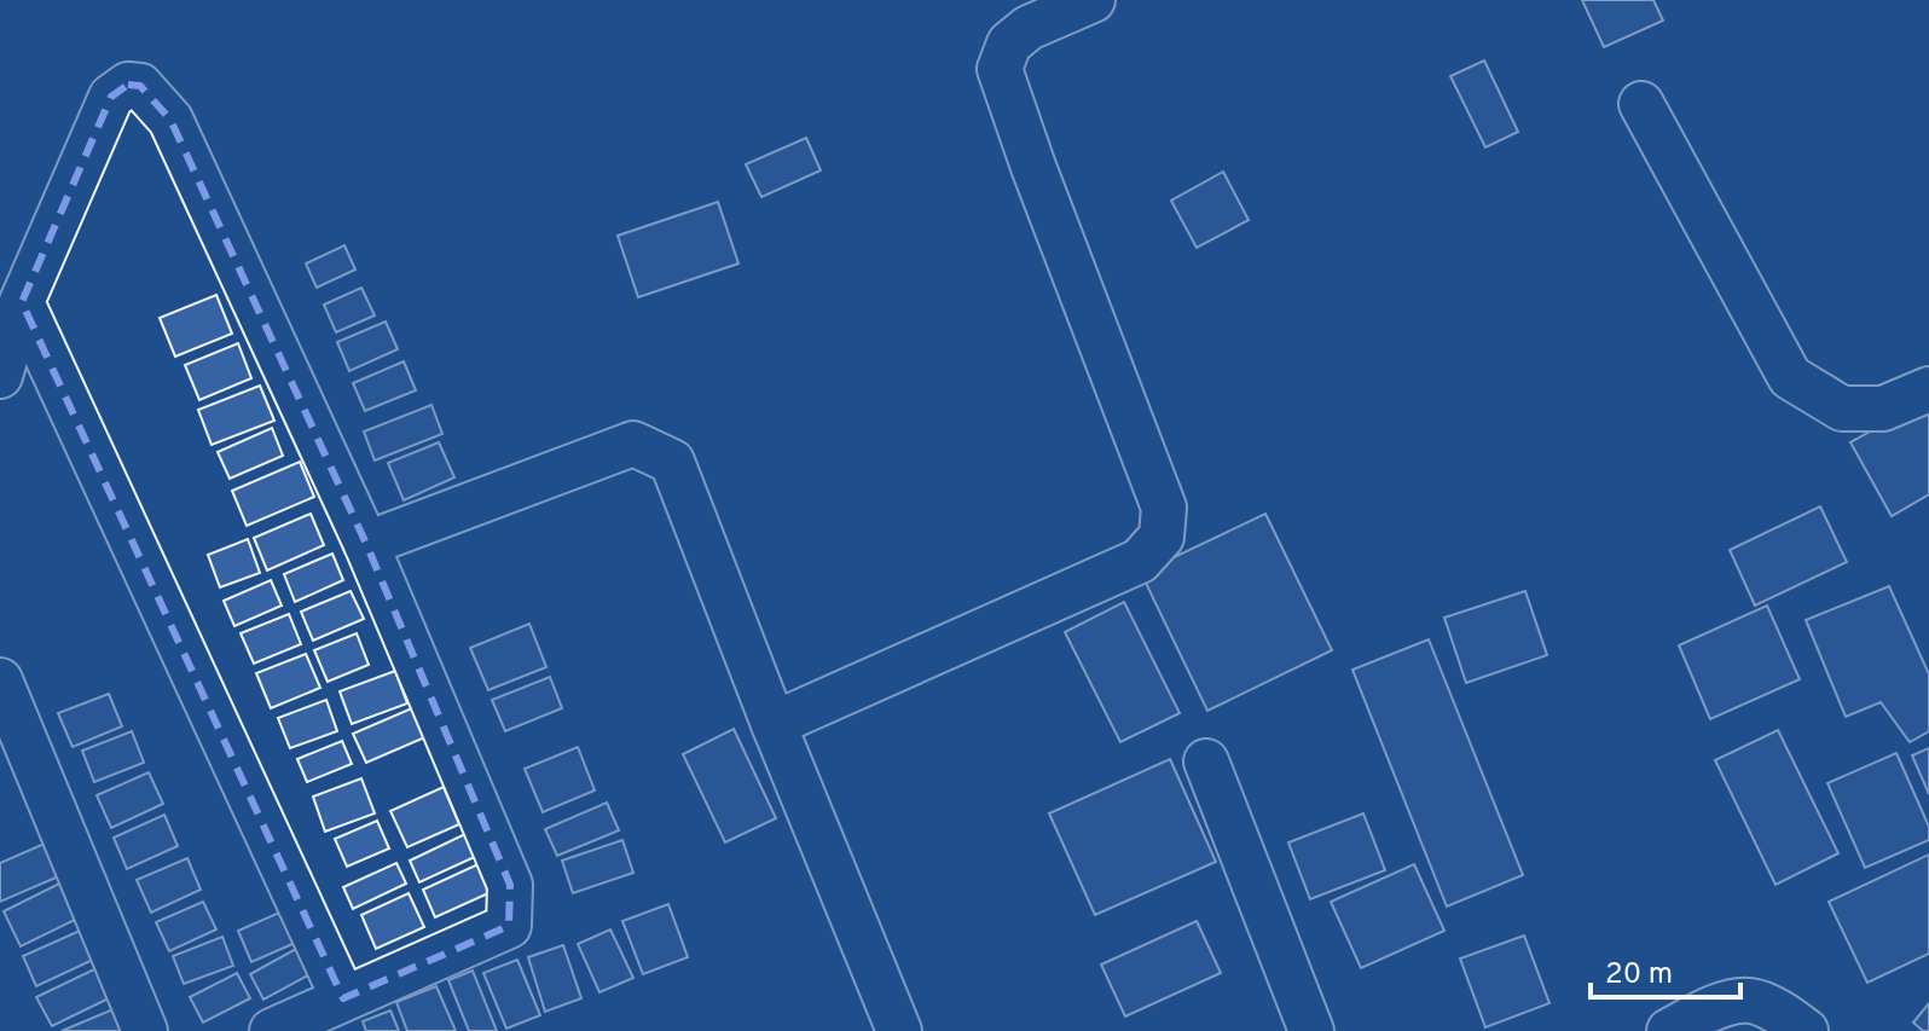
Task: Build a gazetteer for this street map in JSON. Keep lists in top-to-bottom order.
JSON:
{
  "scale_bar": "20 m"
}
